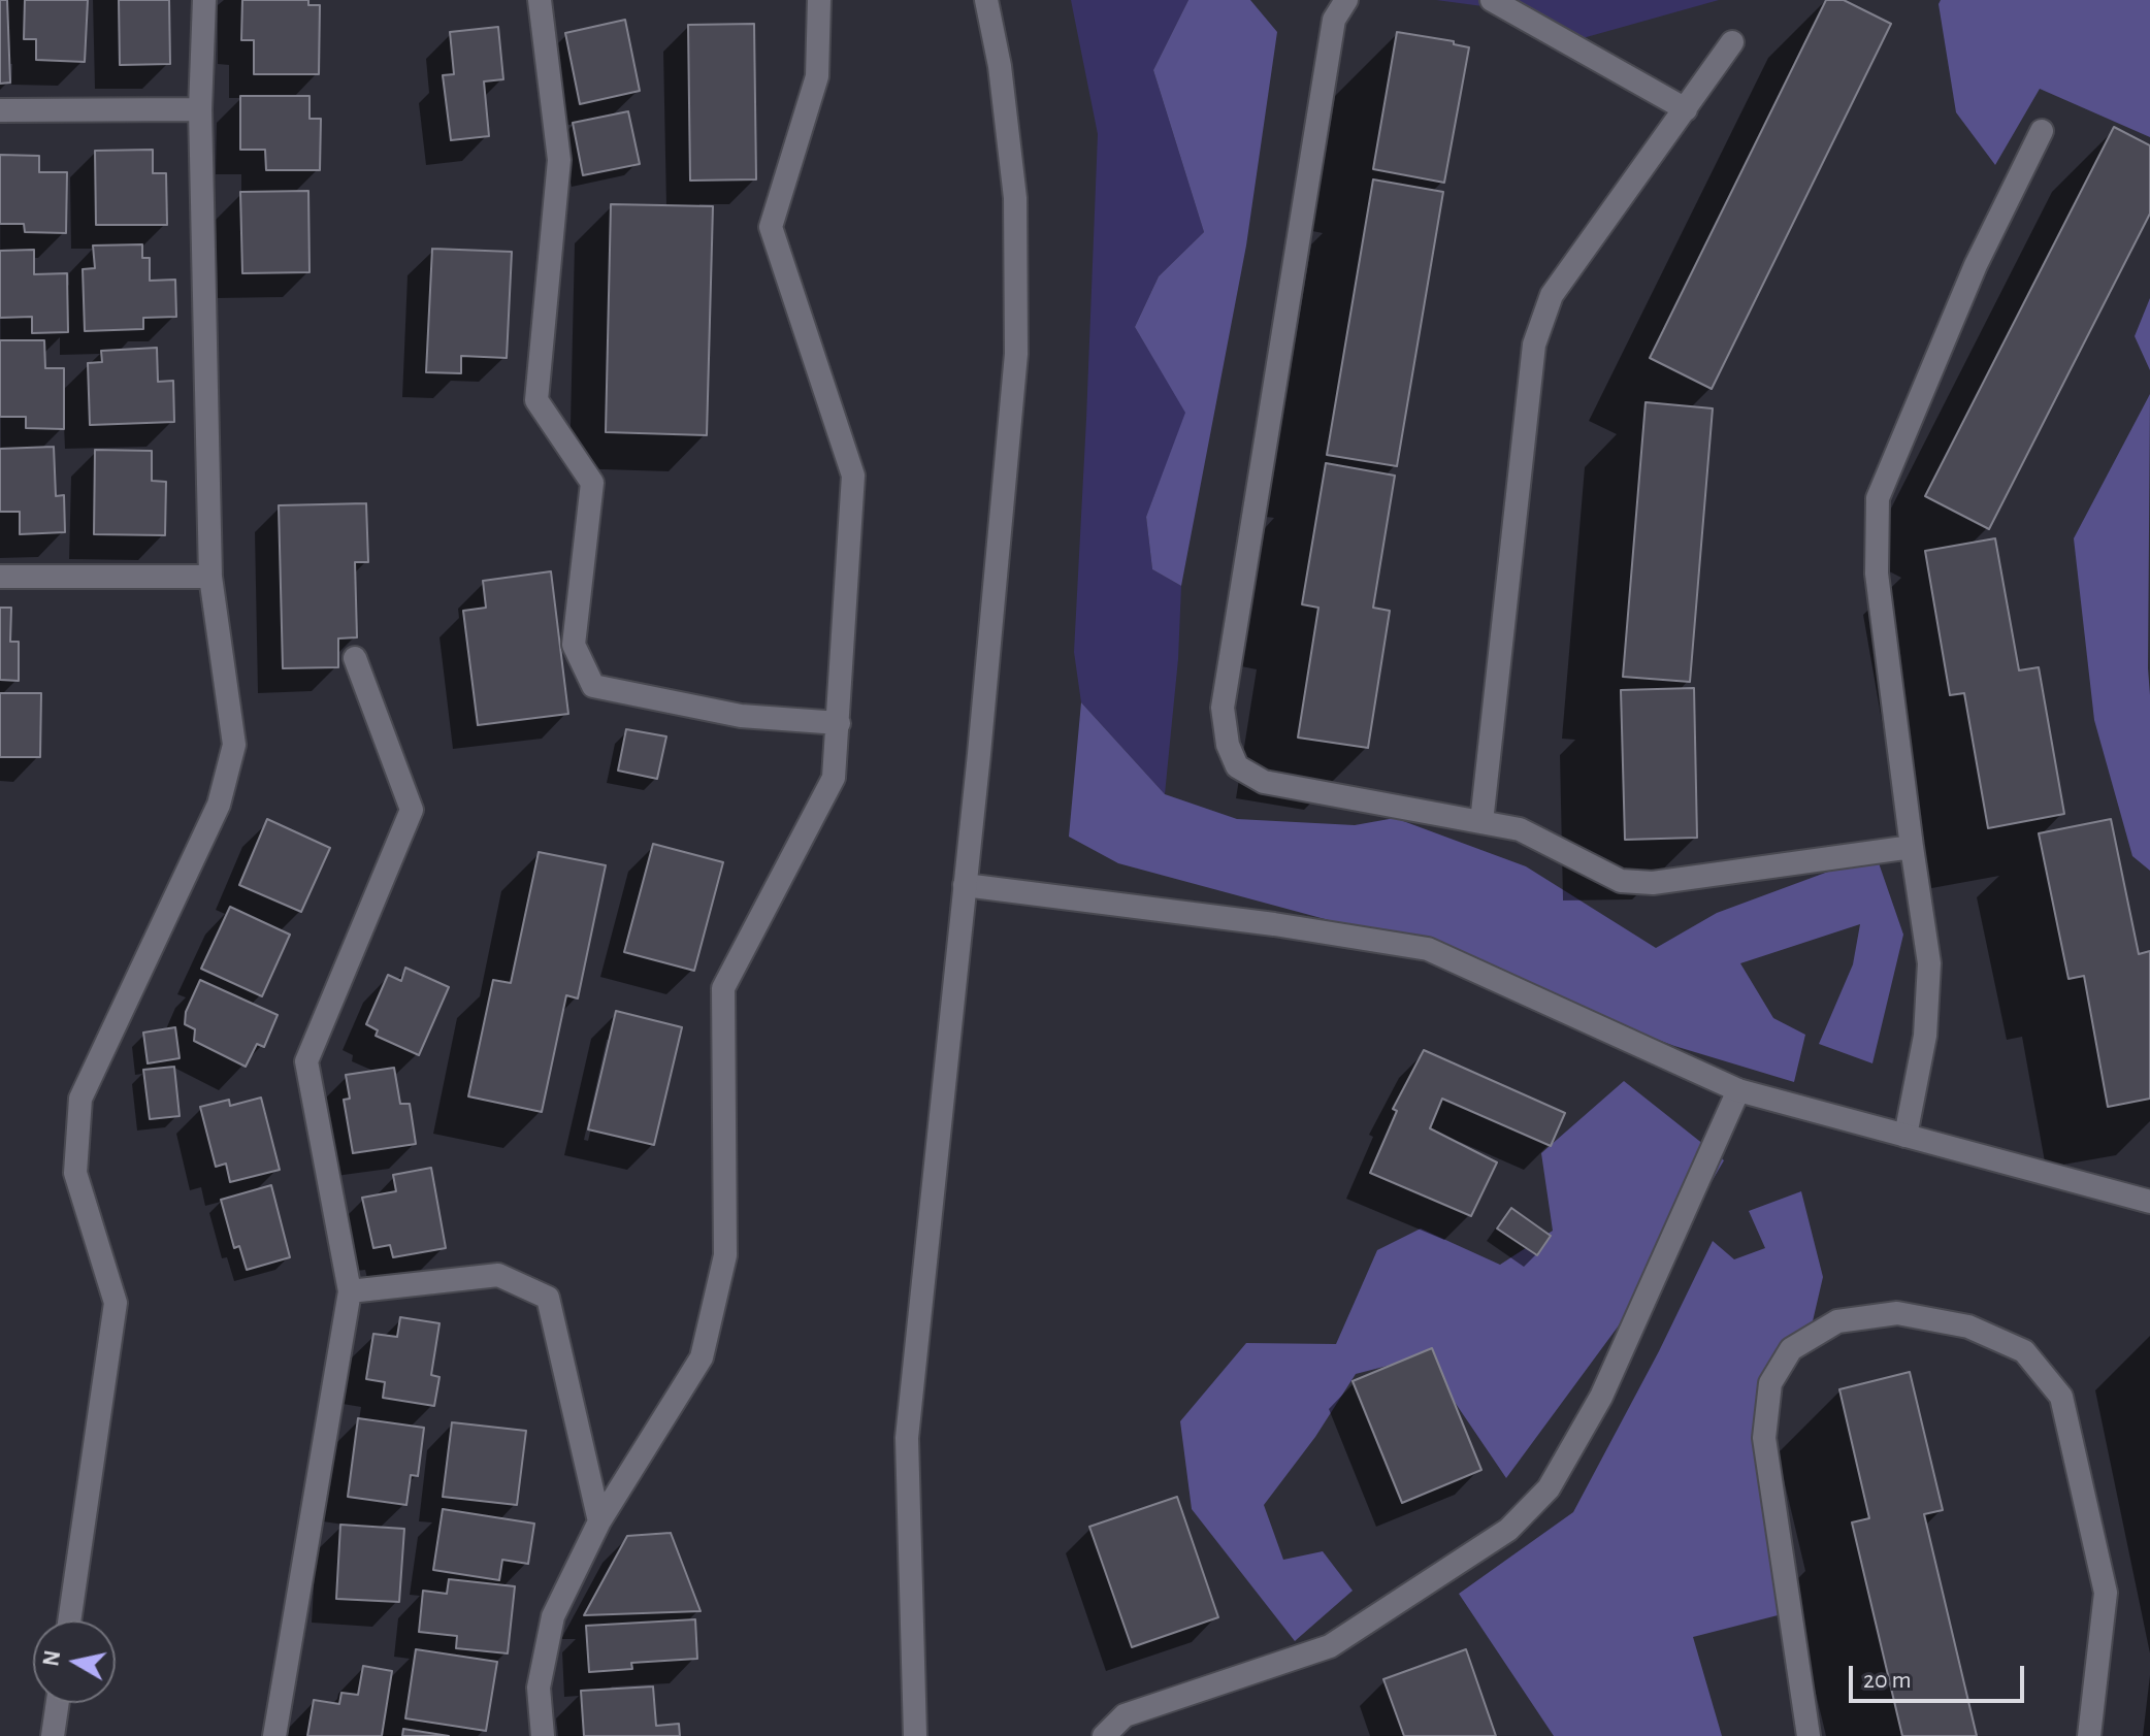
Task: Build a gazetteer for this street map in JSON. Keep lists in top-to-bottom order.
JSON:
{
  "scale_bar": "20 m",
  "north": "left"
}
